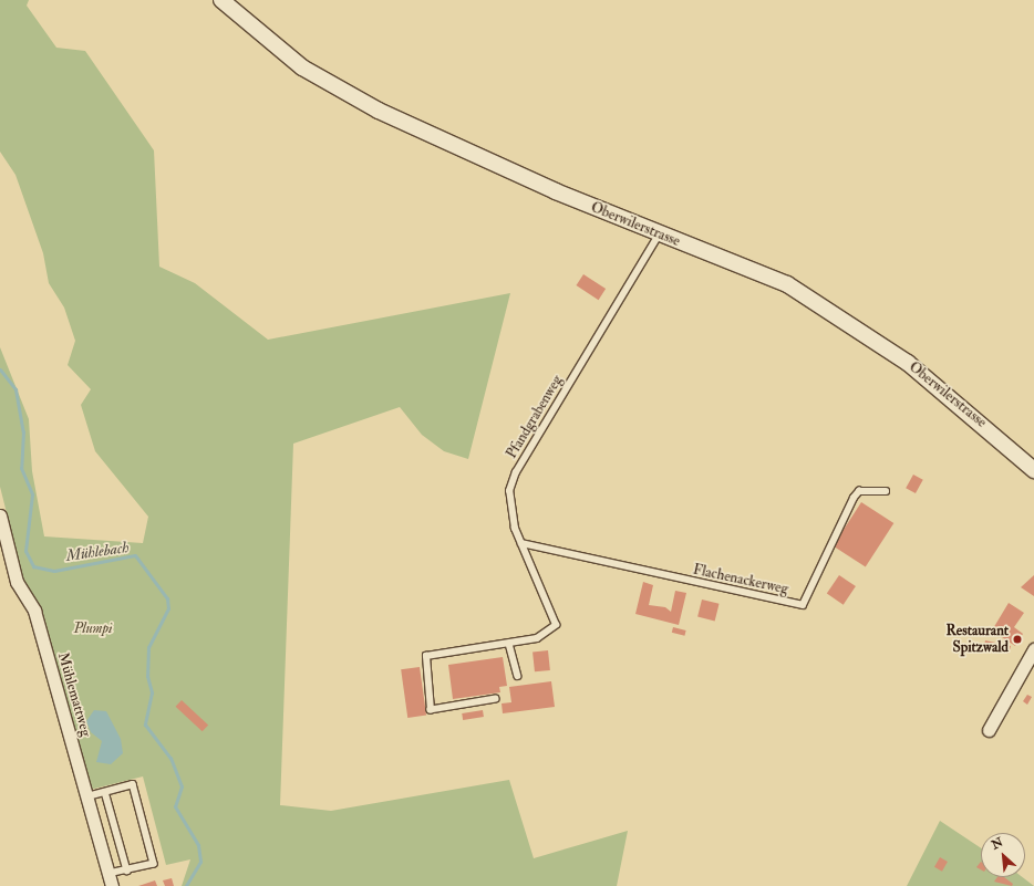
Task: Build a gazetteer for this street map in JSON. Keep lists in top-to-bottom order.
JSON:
{
  "streets": {
    "street": ["Oberwilerstrasse", "Mühlemattweg"],
    "lane": ["Pfandgrabenweg", "Flachenackerweg"]
  },
  "crossings": [
    ["Oberwilerstrasse", "Pfandgrabenweg"],
    ["Pfandgrabenweg", "Flachenackerweg"]
  ],
  "water": ["Mühlebach"],
  "parks": ["Plumpi"],
  "places": ["Restaurant Spitzwald"],
  "north": "top left"
}
